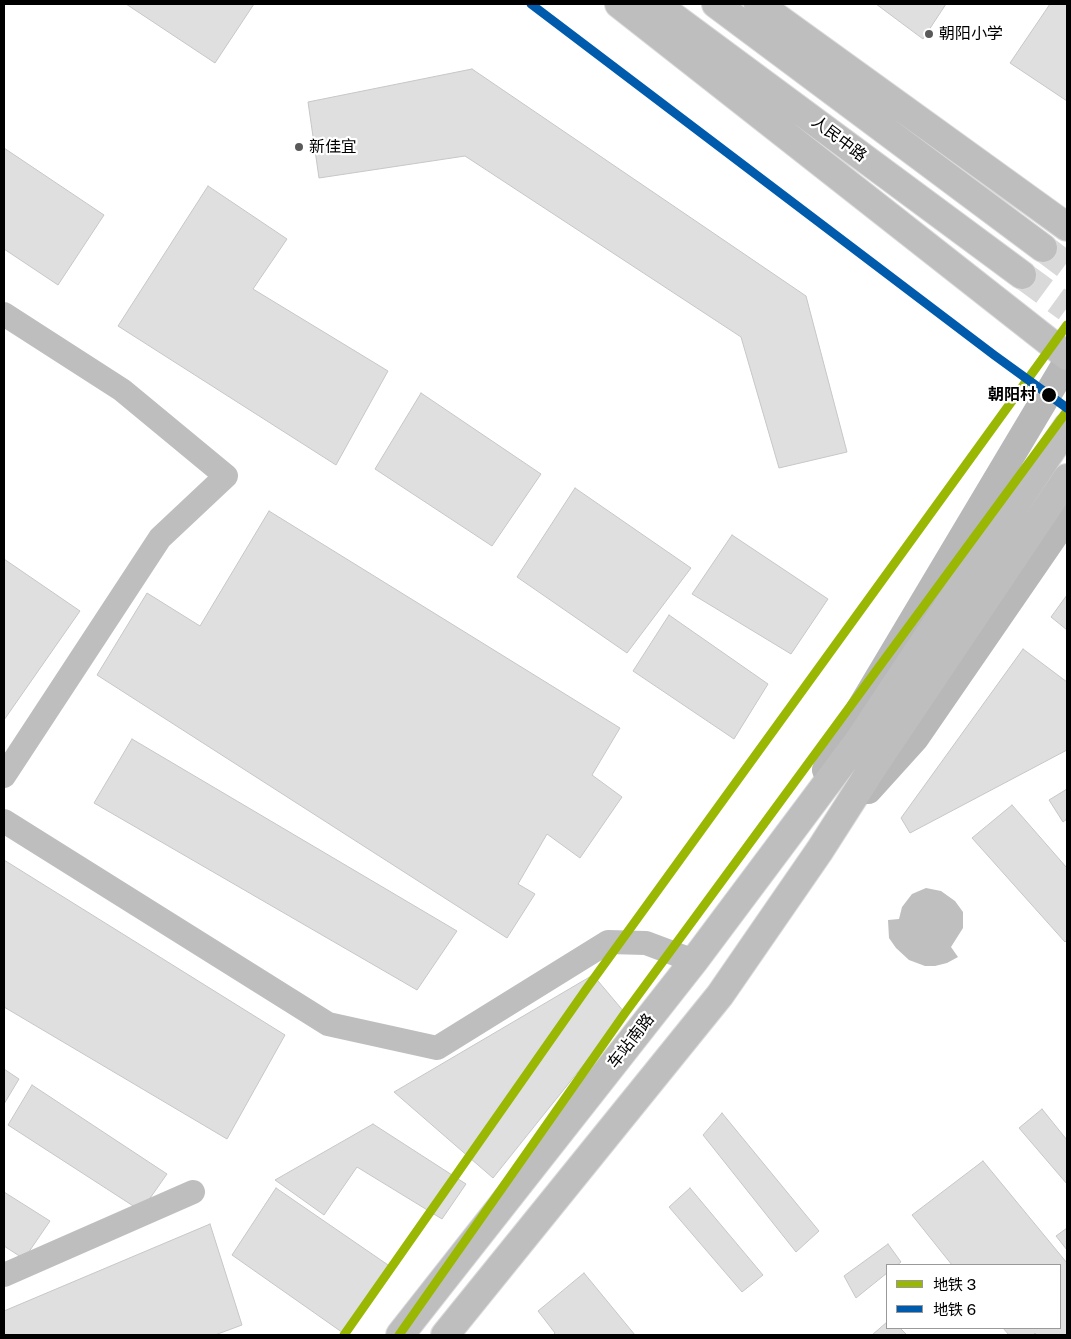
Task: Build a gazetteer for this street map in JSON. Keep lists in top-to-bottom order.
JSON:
{
  "streets": {
    "main road": ["人民中路", "车站南路"]
  },
  "places": ["朝阳小学", "新佳宜", "朝阳村"],
  "lines": ["metro line 6", "metro line 3"],
  "legend": ["地铁 3", "地铁 6"]
}
